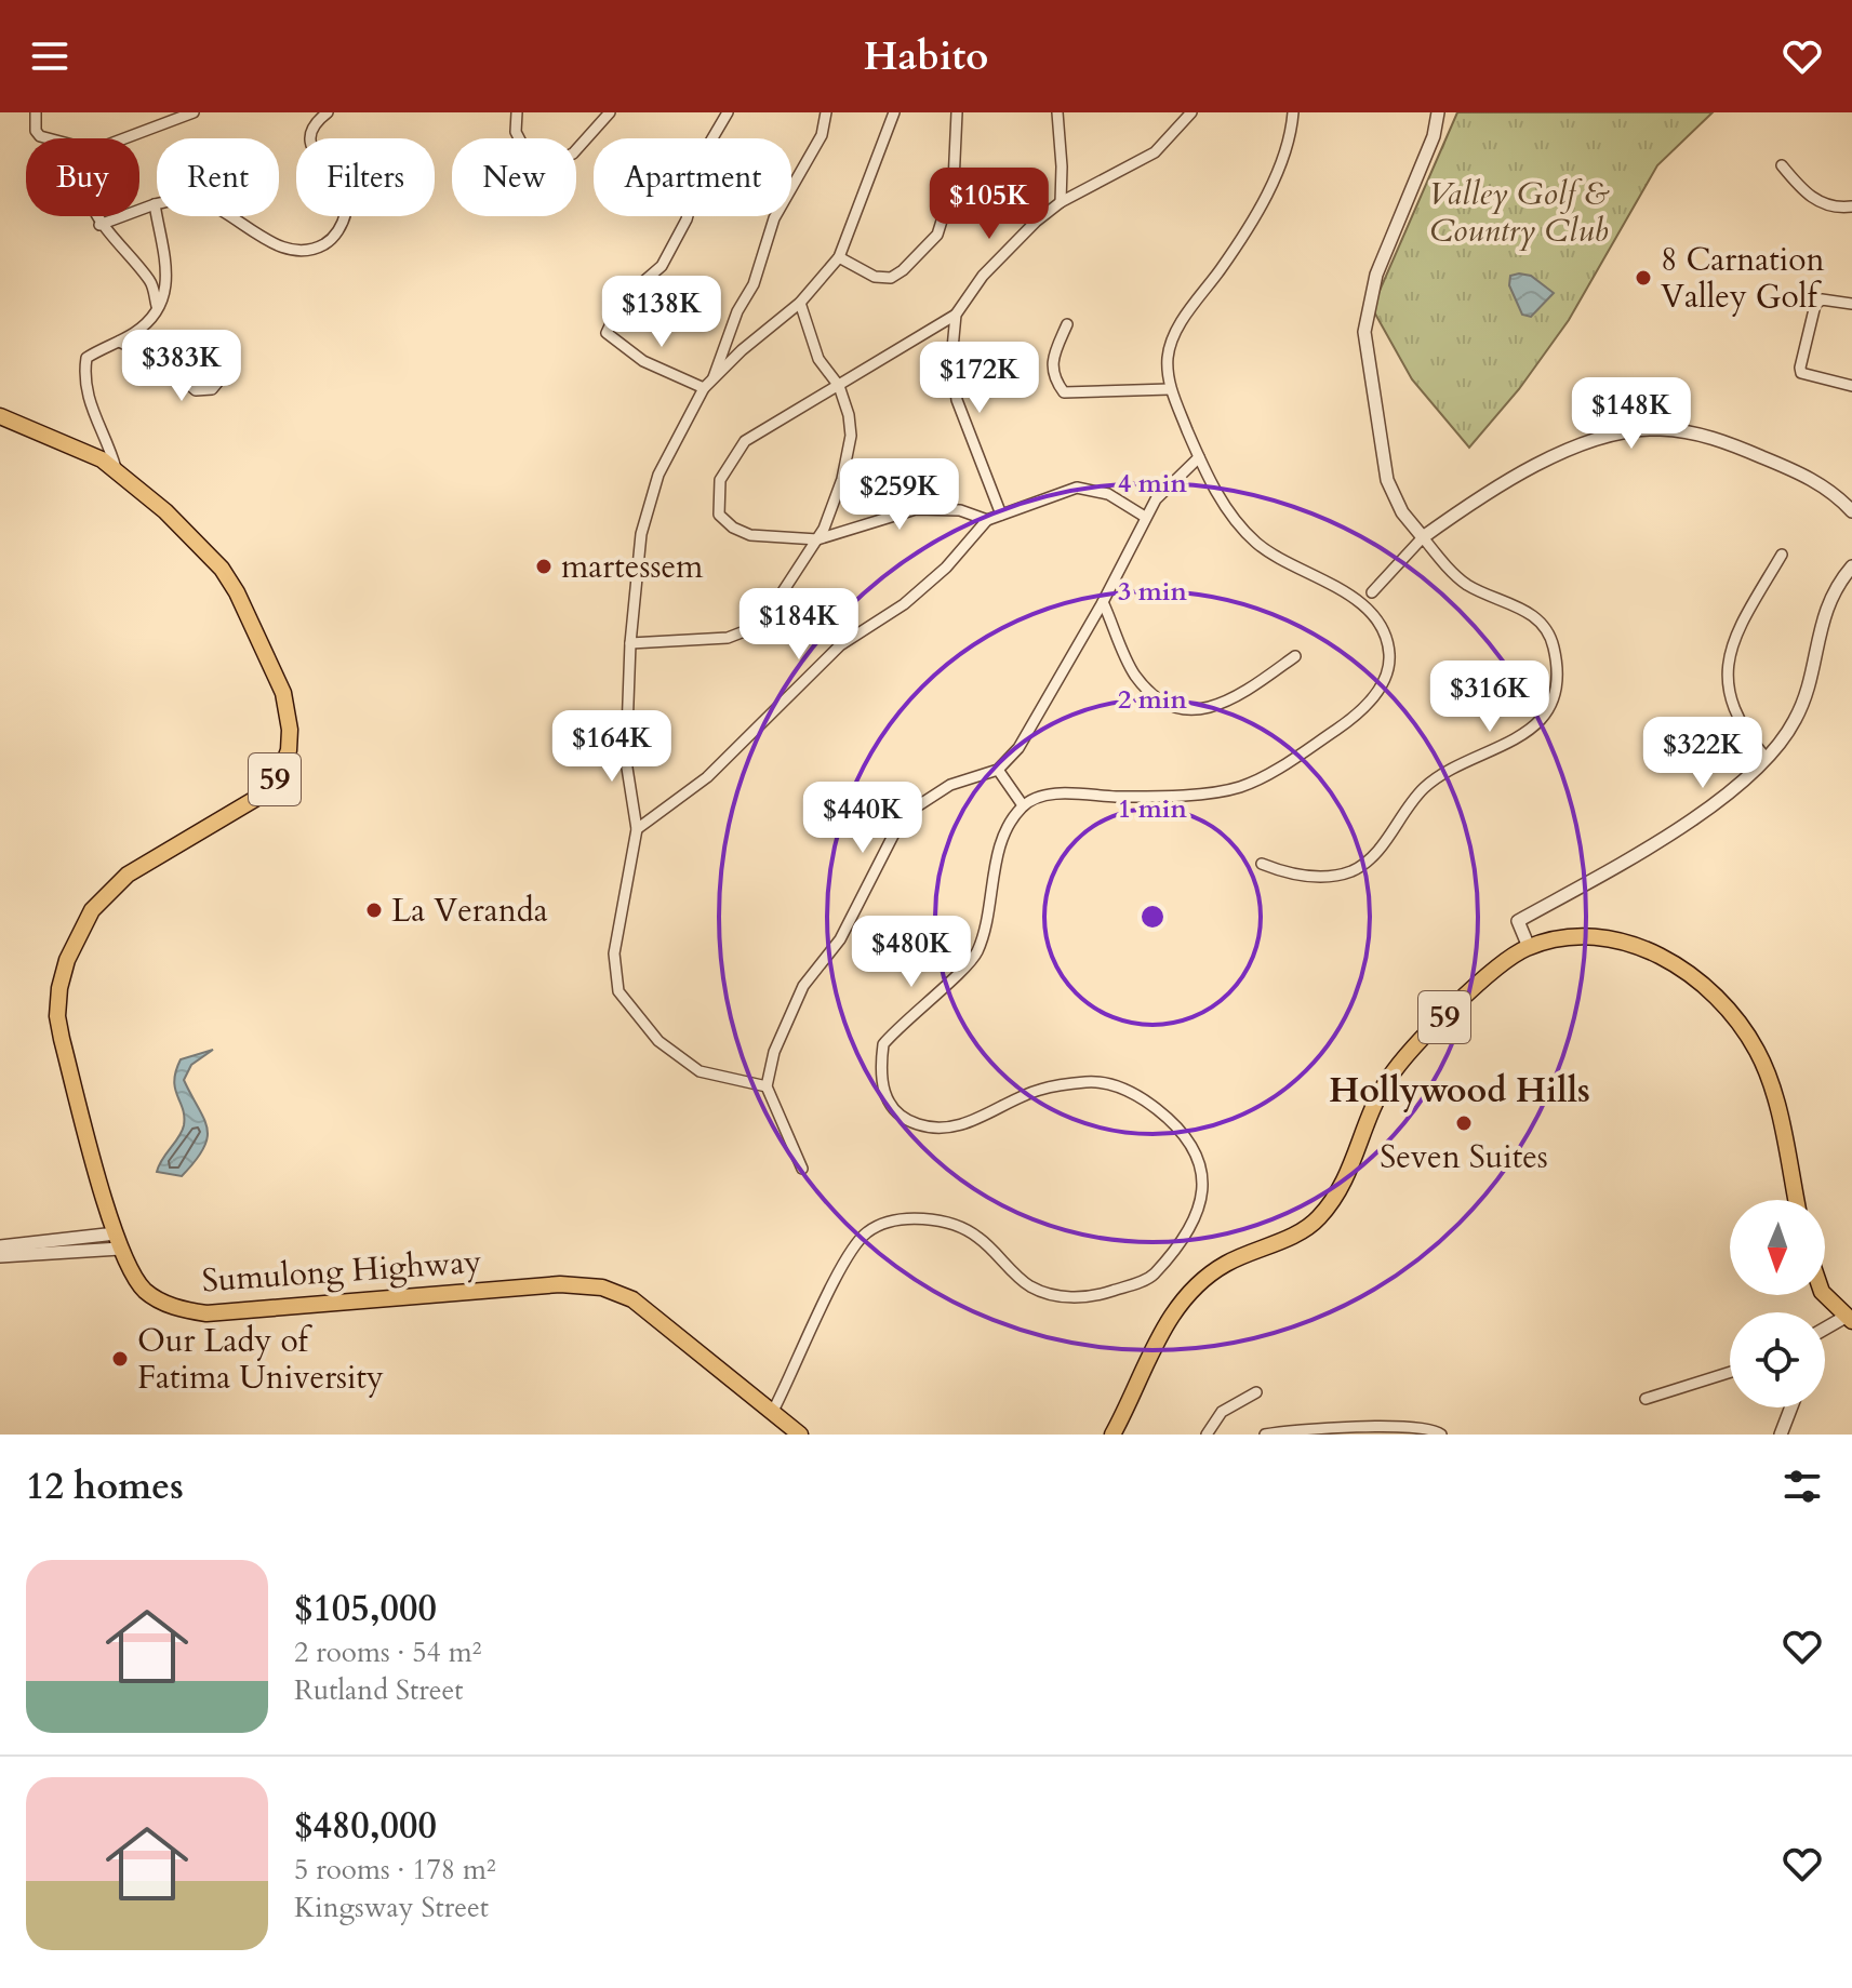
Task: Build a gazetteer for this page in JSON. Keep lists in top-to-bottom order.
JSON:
{
  "streets": {
    "main road": ["59", "Sumulong Highway"]
  },
  "districts": ["Hollywood Hills"],
  "parks": ["Valley Golf & Country Club"],
  "places": [
    "8 Carnation Valley Golf",
    "martessem",
    "La Veranda",
    "Seven Suites",
    "Our Lady of Fatima University"
  ],
  "north": "bottom",
  "page": {
    "header": "Habito",
    "chip": [
      "Buy",
      "Rent",
      "Filters",
      "New",
      "Apartment"
    ],
    "price": [
      "$105K",
      "$138K",
      "$383K",
      "$172K",
      "$148K",
      "$259K",
      "$184K",
      "$316K",
      "$164K",
      "$322K",
      "$440K",
      "$480K"
    ],
    "heading": "12 homes",
    "list": [
      {
        "name": "$105,000",
        "note": "2 rooms · 54 m² · Rutland Street"
      },
      {
        "name": "$480,000",
        "note": "5 rooms · 178 m² · Kingsway Street"
      }
    ]
  },
  "rings": [
    "4 min",
    "3 min",
    "2 min",
    "1 min"
  ]
}
